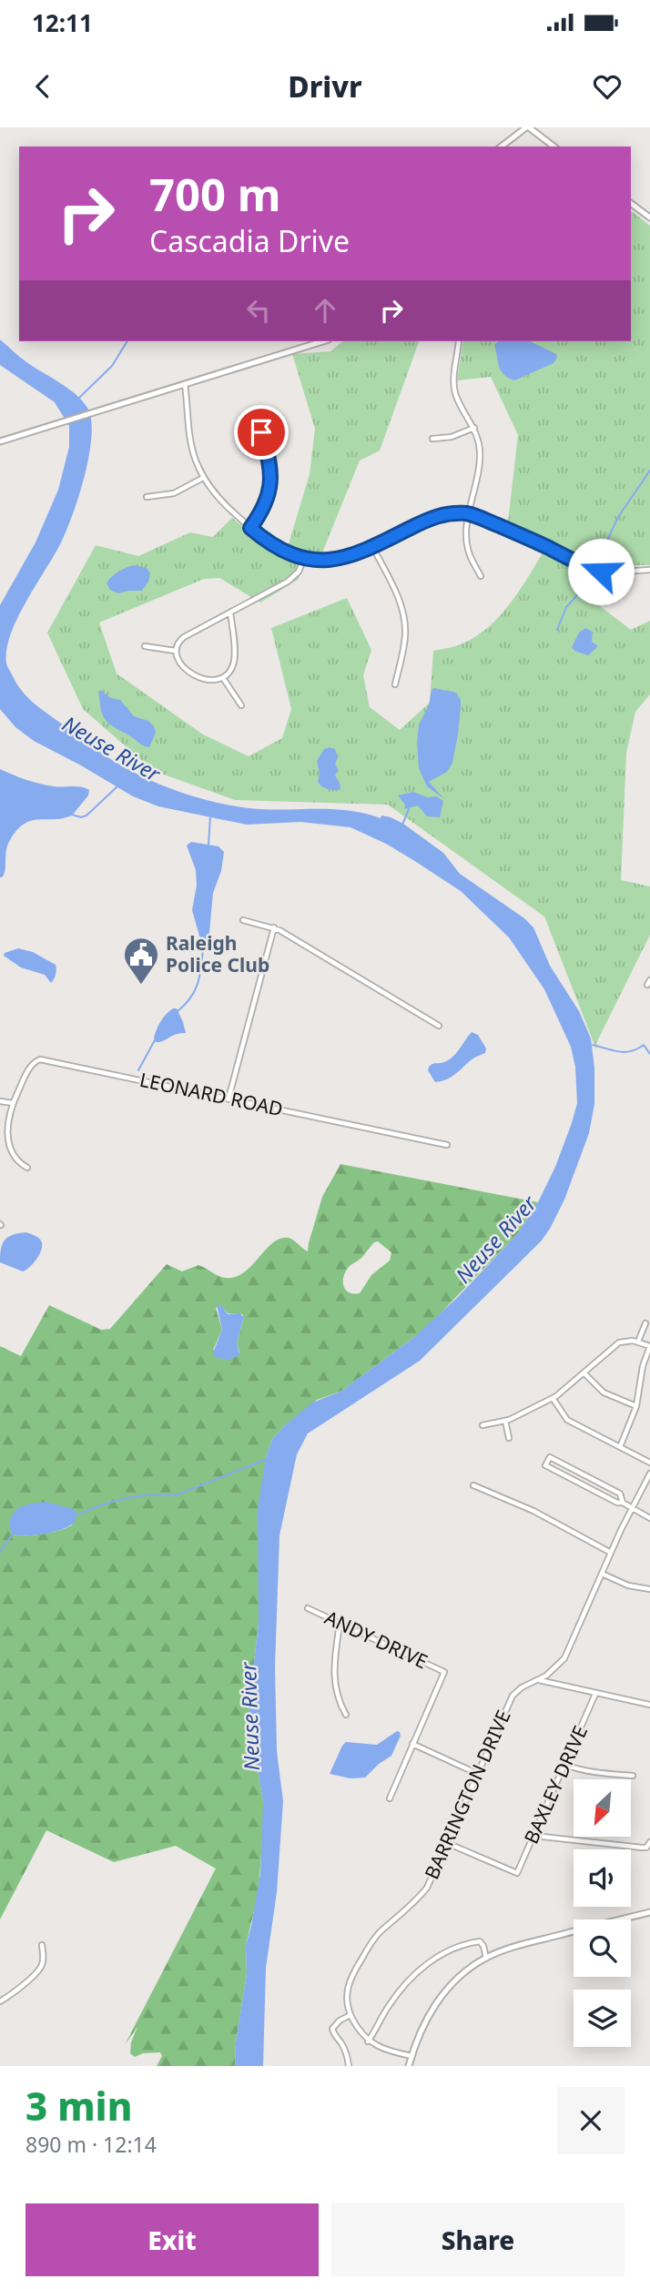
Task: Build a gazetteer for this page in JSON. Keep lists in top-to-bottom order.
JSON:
{
  "streets": {
    "street": [
      "LEONARD ROAD",
      "ANDY DRIVE",
      "BAXLEY DRIVE",
      "BARRINGTON DRIVE"
    ]
  },
  "crossings": [
    ["BAXLEY DRIVE", "BARRINGTON DRIVE"]
  ],
  "water": ["Neuse River"],
  "places": {
    "public building": ["Raleigh Police Club"]
  },
  "north": "bottom left",
  "page": {
    "status": "12:11",
    "header": "Drivr",
    "turn": ["700 m", "Cascadia Drive"],
    "heading": ["3 min", "890 m · 12:14"],
    "buttons": ["Exit", "Share"]
  }
}
